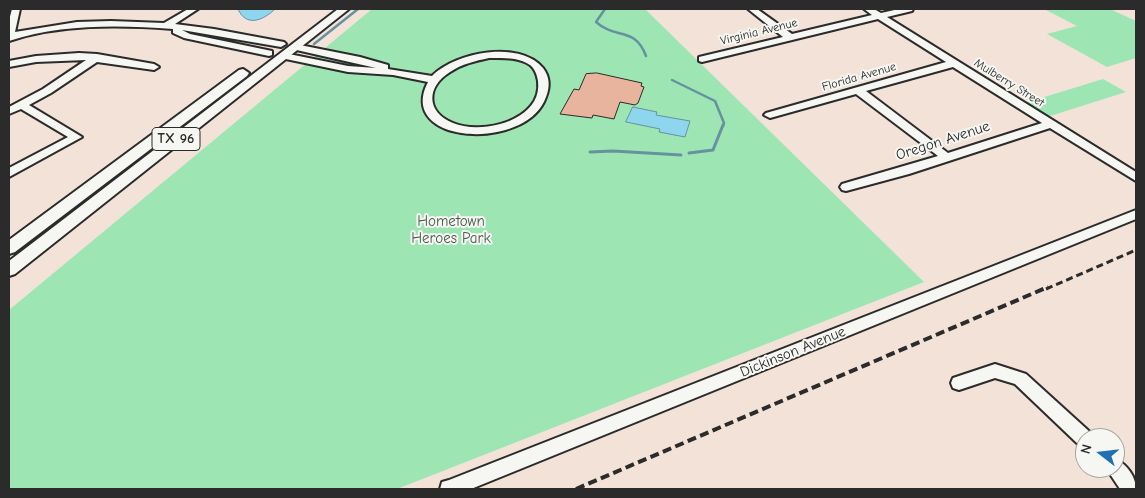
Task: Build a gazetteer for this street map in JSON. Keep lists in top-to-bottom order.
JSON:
{
  "streets": {
    "main road": ["TX 96"],
    "street": [
      "Virginia Avenue",
      "Florida Avenue",
      "Mulberry Street",
      "Oregon Avenue",
      "Dickinson Avenue"
    ]
  },
  "crossings": [
    ["Virginia Avenue", "Mulberry Street"],
    ["Florida Avenue", "Mulberry Street"],
    ["Mulberry Street", "Oregon Avenue"]
  ],
  "parks": ["Hometown Heroes Park"],
  "north": "left"
}
